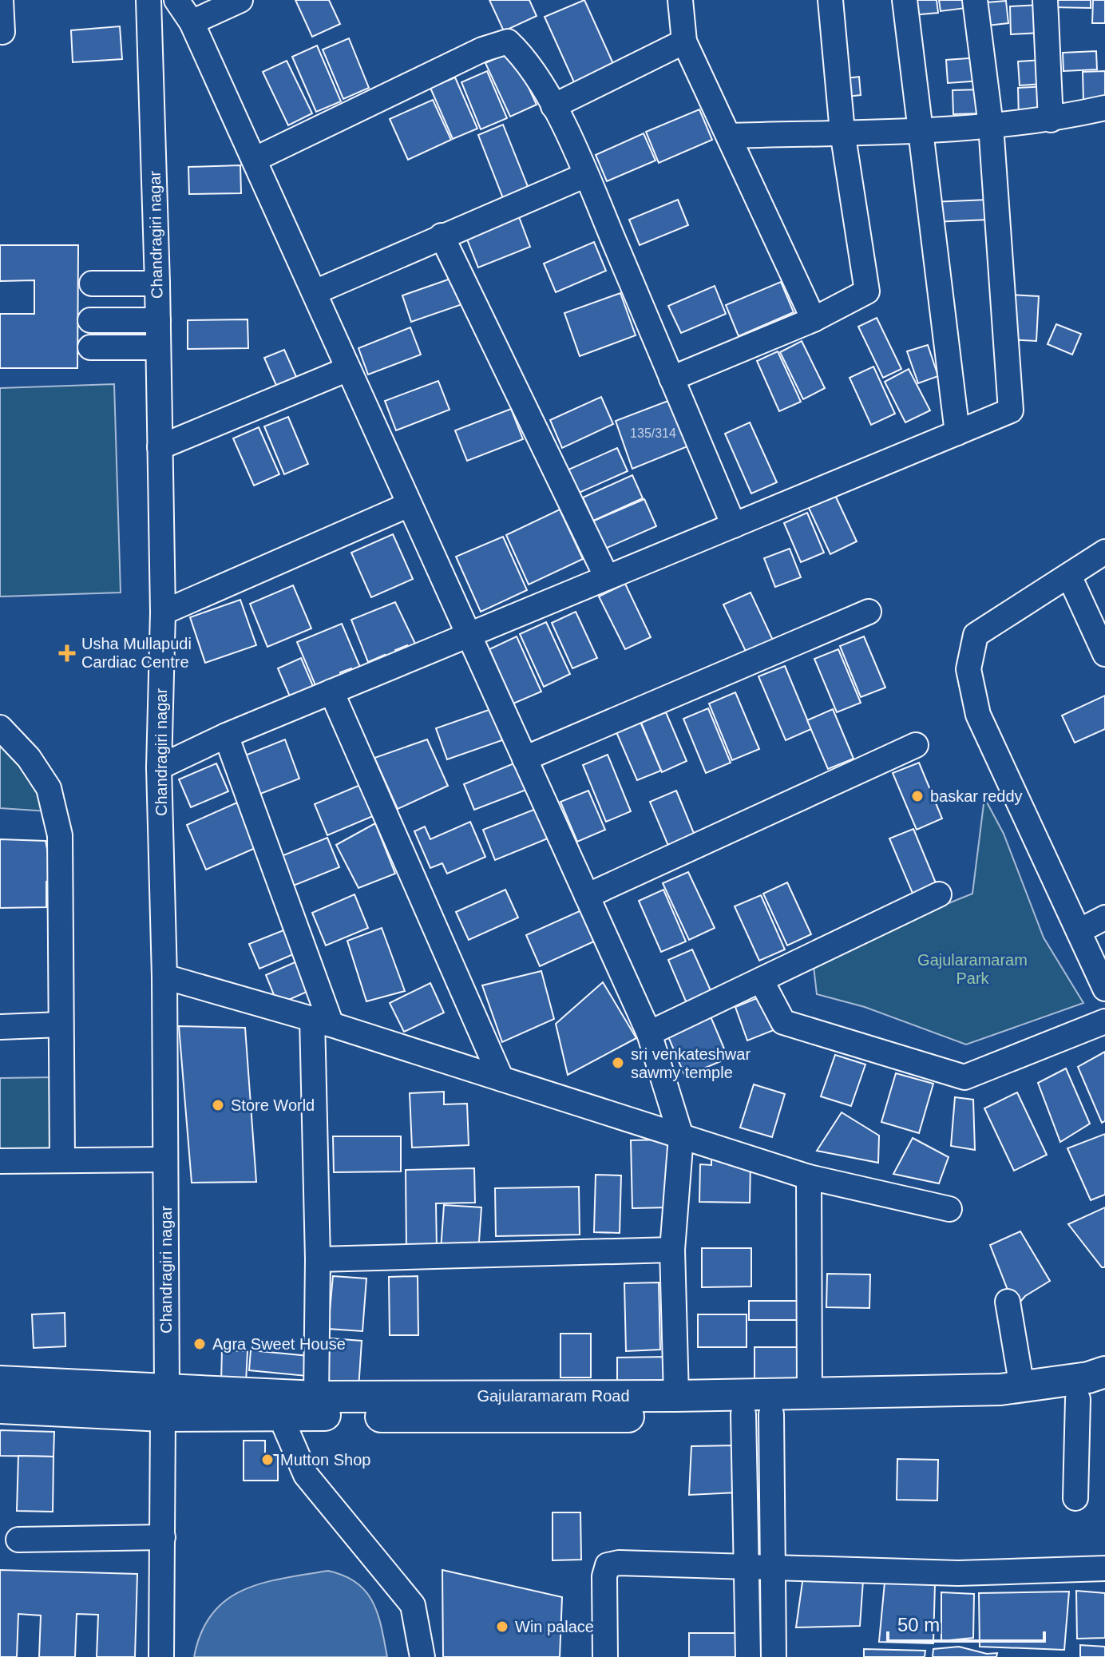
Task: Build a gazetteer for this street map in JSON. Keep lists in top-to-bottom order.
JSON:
{
  "streets": {
    "main road": ["Gajularamaram Road"],
    "street": ["Chandragiri nagar"]
  },
  "crossings": [
    ["Chandragiri nagar", "Gajularamaram Road"]
  ],
  "parks": ["Gajularamaram Park"],
  "places": {
    "health": ["Usha Mullapudi Cardiac Centre"],
    "other": [
      "baskar reddy",
      "sri venkateshwar sawmy temple",
      "Store World",
      "Agra Sweet House",
      "Mutton Shop",
      "Win palace"
    ]
  },
  "house_numbers": ["135/314"],
  "scale_bar": "50 m"
}
